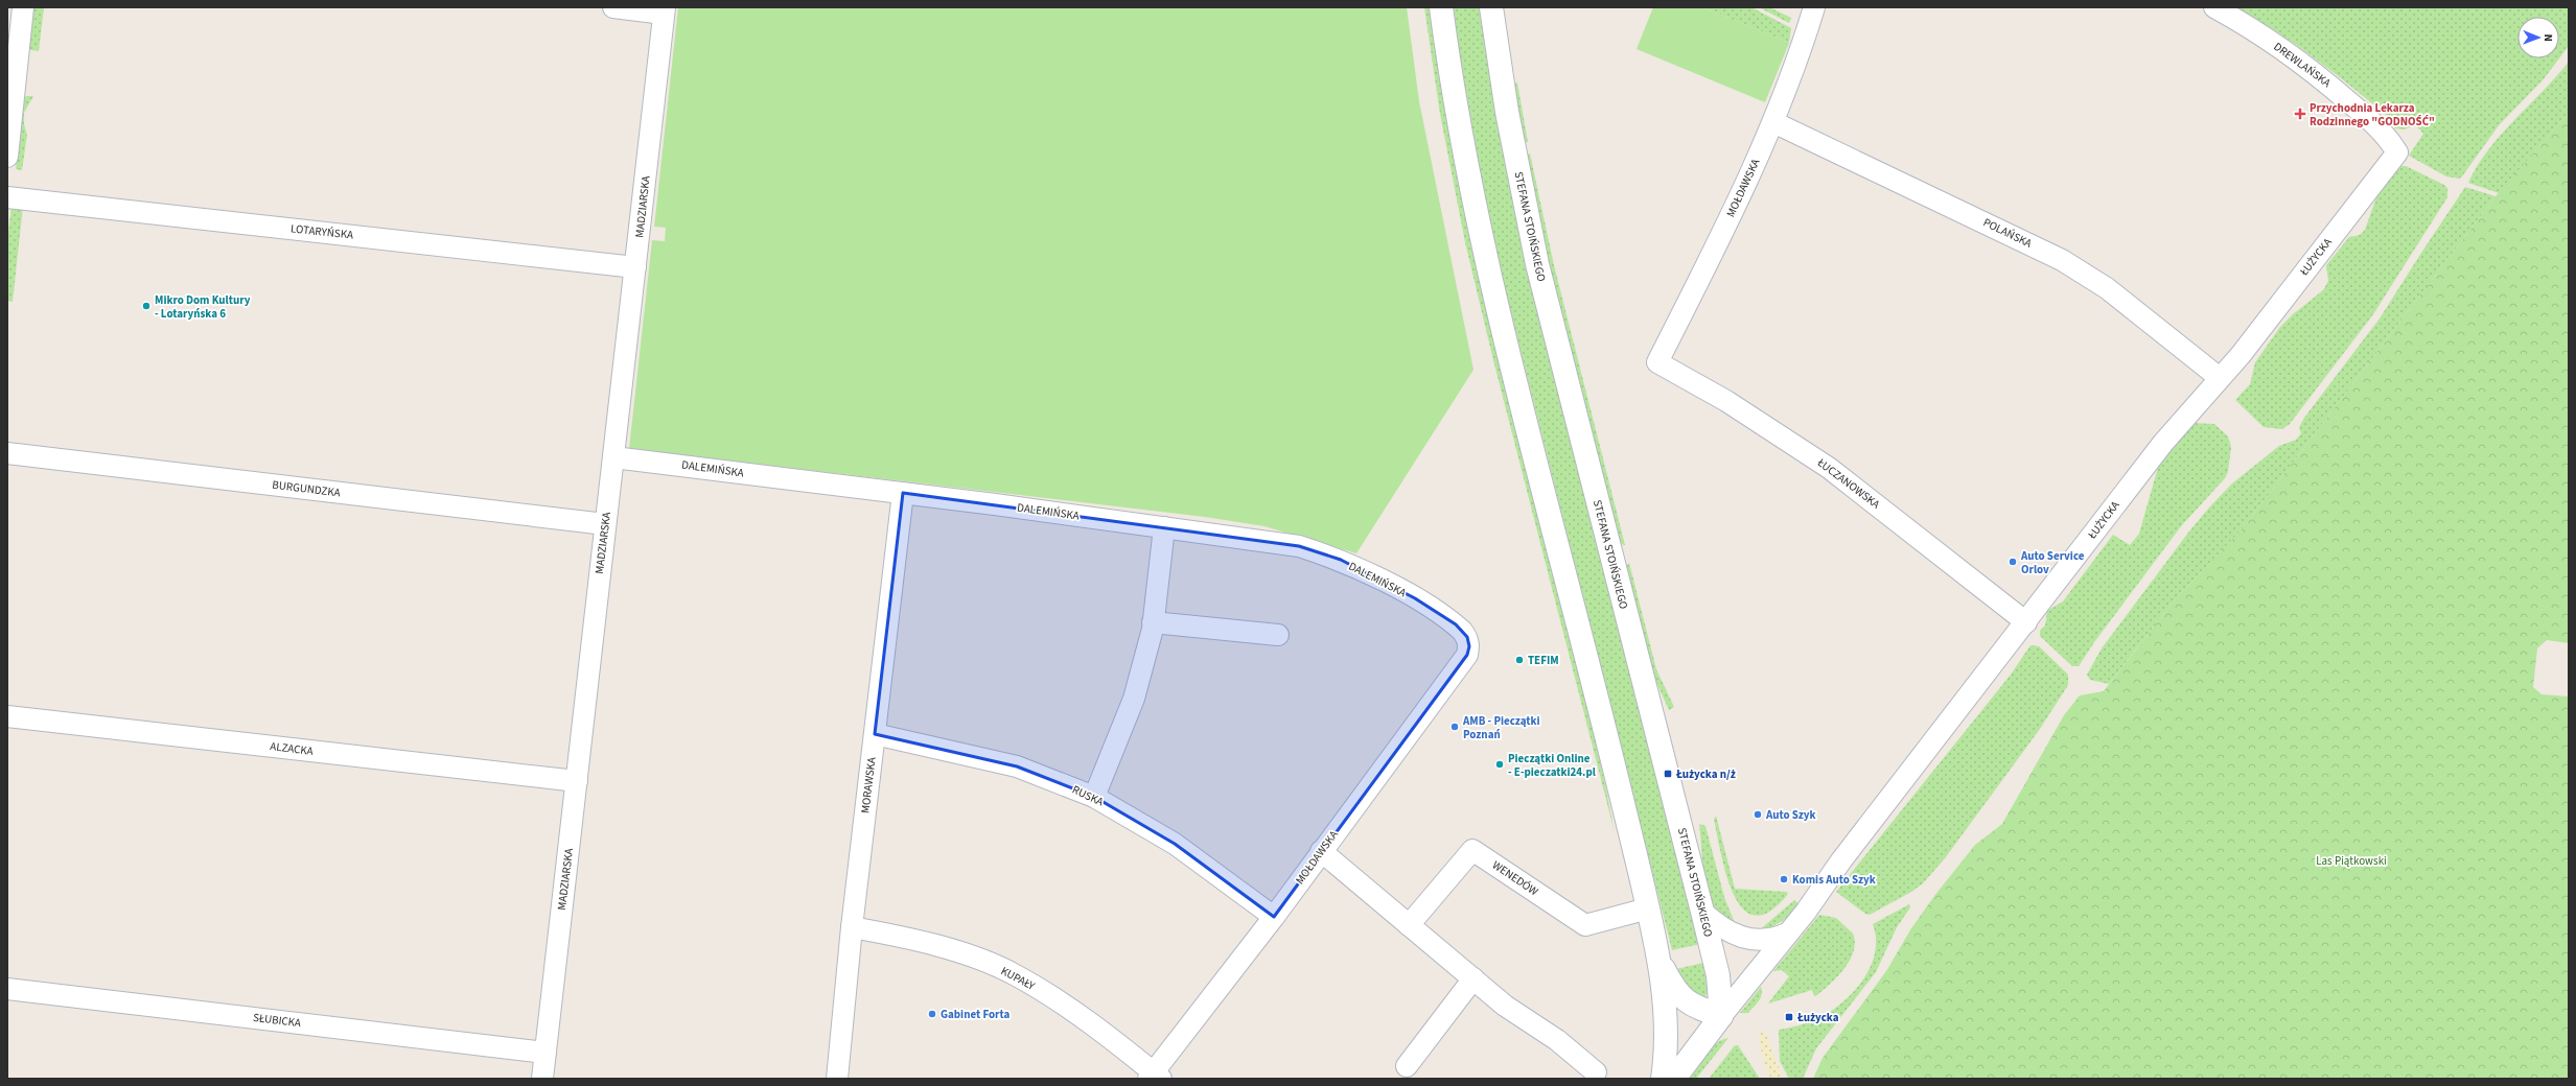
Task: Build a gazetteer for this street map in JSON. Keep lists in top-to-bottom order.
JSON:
{
  "streets": {
    "street": [
      "DREWLAŃSKA",
      "MOŁDAWSKA",
      "MADZIARSKA",
      "STEFANA STOIŃSKIEGO",
      "LOTARYŃSKA",
      "POLAŃSKA",
      "ŁUŻYCKA",
      "DALEMIŃSKA",
      "ŁUCZANOWSKA",
      "BURGUNDZKA",
      "ALZACKA",
      "MORAWSKA",
      "RUSKA",
      "WENEDÓW",
      "KUPAŁY",
      "SŁUBICKA"
    ]
  },
  "crossings": [
    ["DREWLAŃSKA", "ŁUŻYCKA"],
    ["MOŁDAWSKA", "POLAŃSKA"],
    ["MOŁDAWSKA", "DALEMIŃSKA"],
    ["MOŁDAWSKA", "ŁUCZANOWSKA"],
    ["MOŁDAWSKA", "RUSKA"],
    ["MOŁDAWSKA", "KUPAŁY"],
    ["MADZIARSKA", "LOTARYŃSKA"],
    ["MADZIARSKA", "DALEMIŃSKA"],
    ["MADZIARSKA", "BURGUNDZKA"],
    ["MADZIARSKA", "ALZACKA"],
    ["MADZIARSKA", "SŁUBICKA"],
    ["STEFANA STOIŃSKIEGO", "ŁUŻYCKA"],
    ["POLAŃSKA", "ŁUŻYCKA"],
    ["ŁUŻYCKA", "ŁUCZANOWSKA"],
    ["DALEMIŃSKA", "MORAWSKA"],
    ["MORAWSKA", "RUSKA"],
    ["MORAWSKA", "KUPAŁY"]
  ],
  "parks": ["Las Piątkowski"],
  "places": {
    "health": ["Przychodnia Lekarza Rodzinnego \"GODNOŚĆ\""],
    "other": [
      "Mikro Dom Kultury - Lotaryńska 6",
      "Auto Service Orlov",
      "TEFIM",
      "AMB - Pieczątki Poznań",
      "Pieczątki Online - E-pieczatki24.pl",
      "Auto Szyk",
      "Komis Auto Szyk",
      "Gabinet Forta"
    ],
    "transit": ["Łużycka n/ż", "Łużycka"]
  },
  "north": "right"
}
